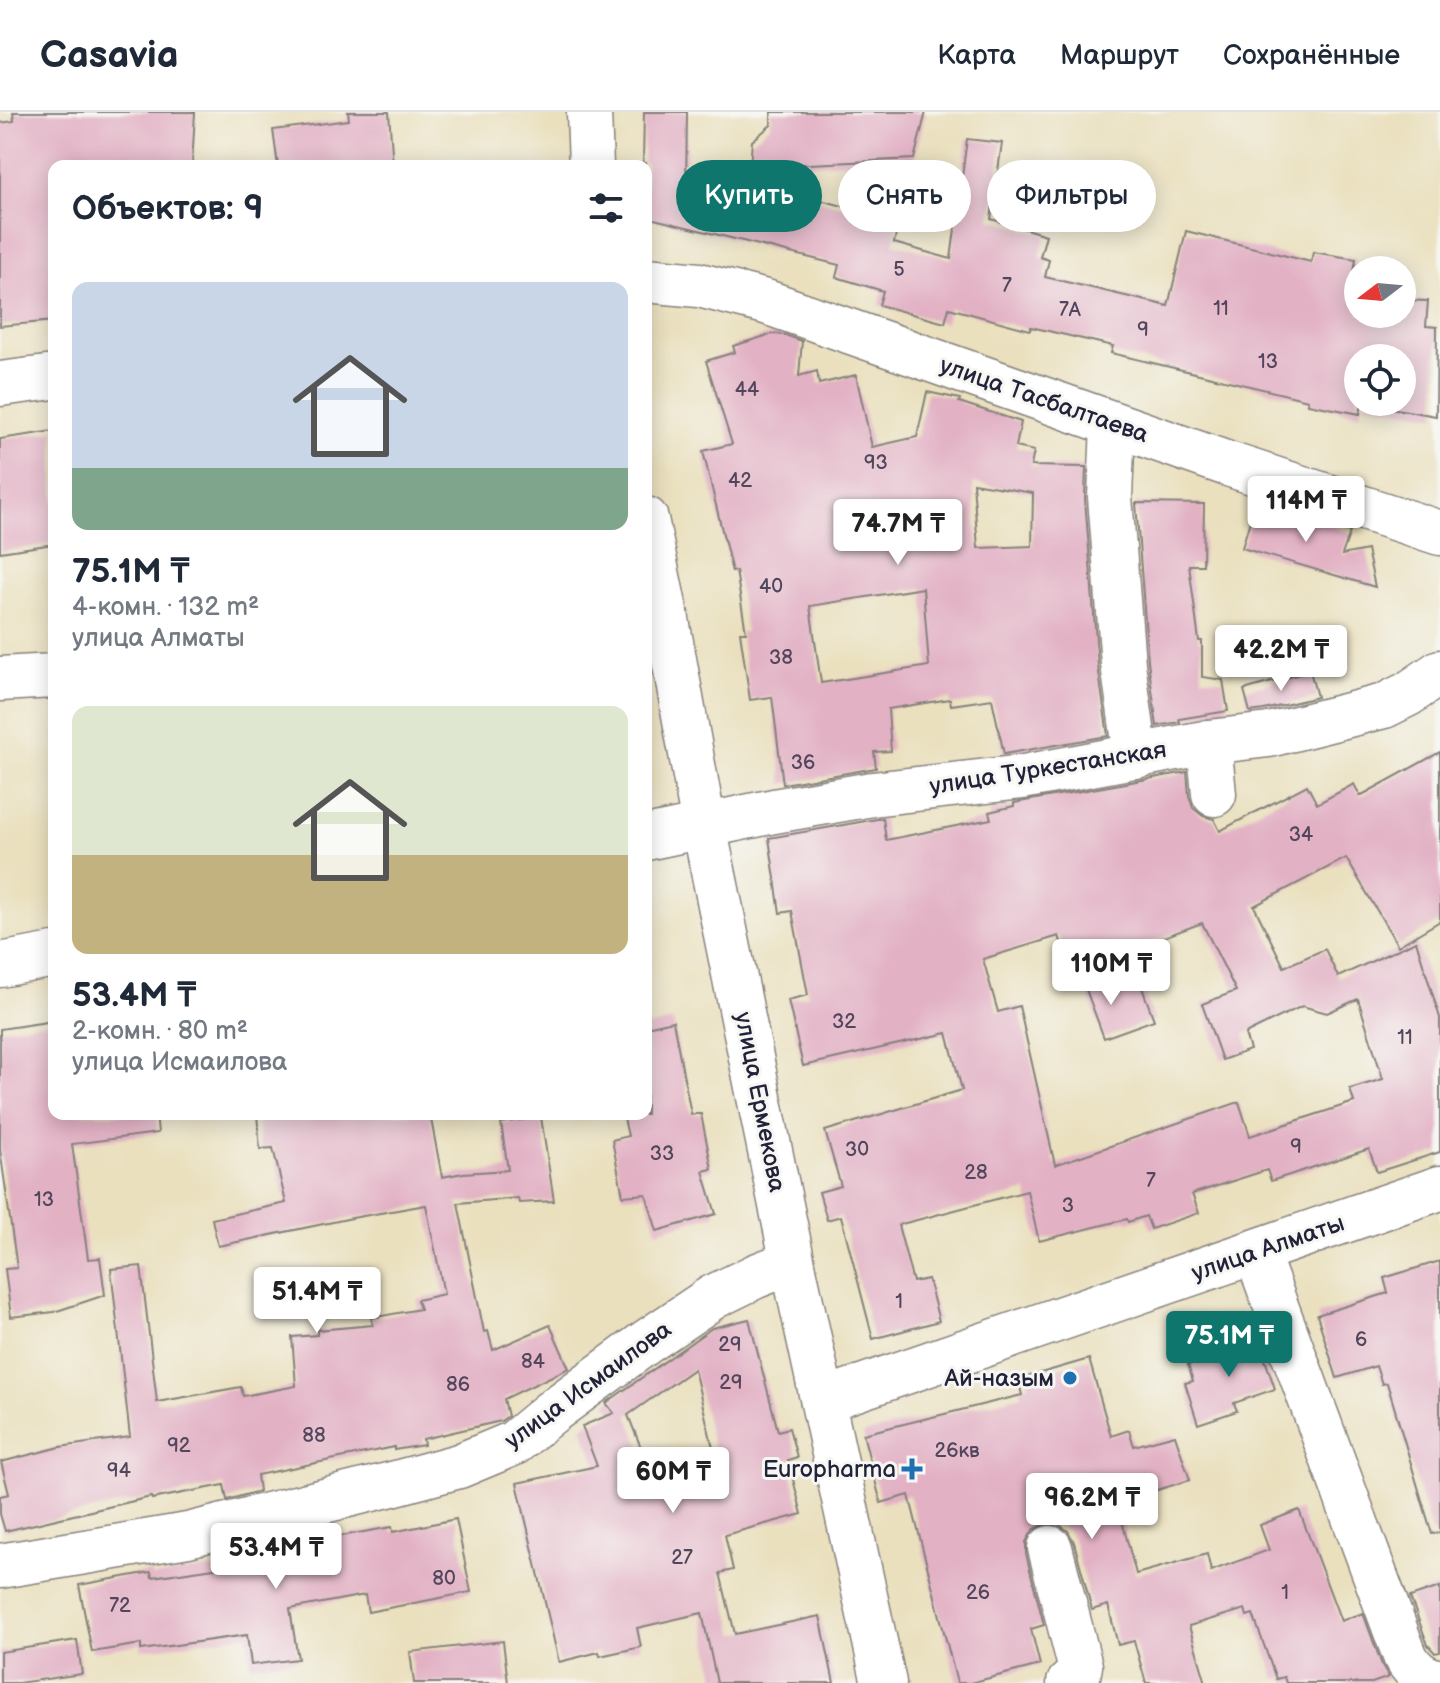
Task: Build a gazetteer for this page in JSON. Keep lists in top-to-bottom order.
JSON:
{
  "streets": {
    "street": [
      "улица Тасбалтаева",
      "улица Туркестанская",
      "улица Ермекова",
      "улица Алматы",
      "улица Исмаилова"
    ]
  },
  "crossings": [
    ["улица Туркестанская", "улица Ермекова"],
    ["улица Ермекова", "улица Алматы"],
    ["улица Ермекова", "улица Исмаилова"]
  ],
  "places": {
    "other": ["Ай-назым"],
    "health": ["Europharma"]
  },
  "house_numbers": [
    "5",
    "7",
    "11",
    "7А",
    "9",
    "13",
    "44",
    "93",
    "42",
    "40",
    "38",
    "36",
    "34",
    "32",
    "11",
    "9",
    "30",
    "33",
    "28",
    "7",
    "13",
    "3",
    "1",
    "6",
    "29",
    "84",
    "29",
    "86",
    "88",
    "92",
    "26кв",
    "94",
    "27",
    "80",
    "26",
    "1",
    "72"
  ],
  "north": "left",
  "page": {
    "header": "Casavia",
    "nav": ["Карта", "Маршрут", "Сохранённые"],
    "chip": ["Купить", "Снять", "Фильтры"],
    "heading": "Объектов: 9",
    "list": [
      {
        "name": "75.1M ₸",
        "note": "4-комн. · 132 m² · улица Алматы"
      },
      {
        "name": "53.4M ₸",
        "note": "2-комн. · 80 m² · улица Исмаилова"
      }
    ],
    "price": [
      "114M ₸",
      "74.7M ₸",
      "42.2M ₸",
      "110M ₸",
      "51.4M ₸",
      "75.1M ₸",
      "60M ₸",
      "96.2M ₸",
      "53.4M ₸"
    ]
  }
}
